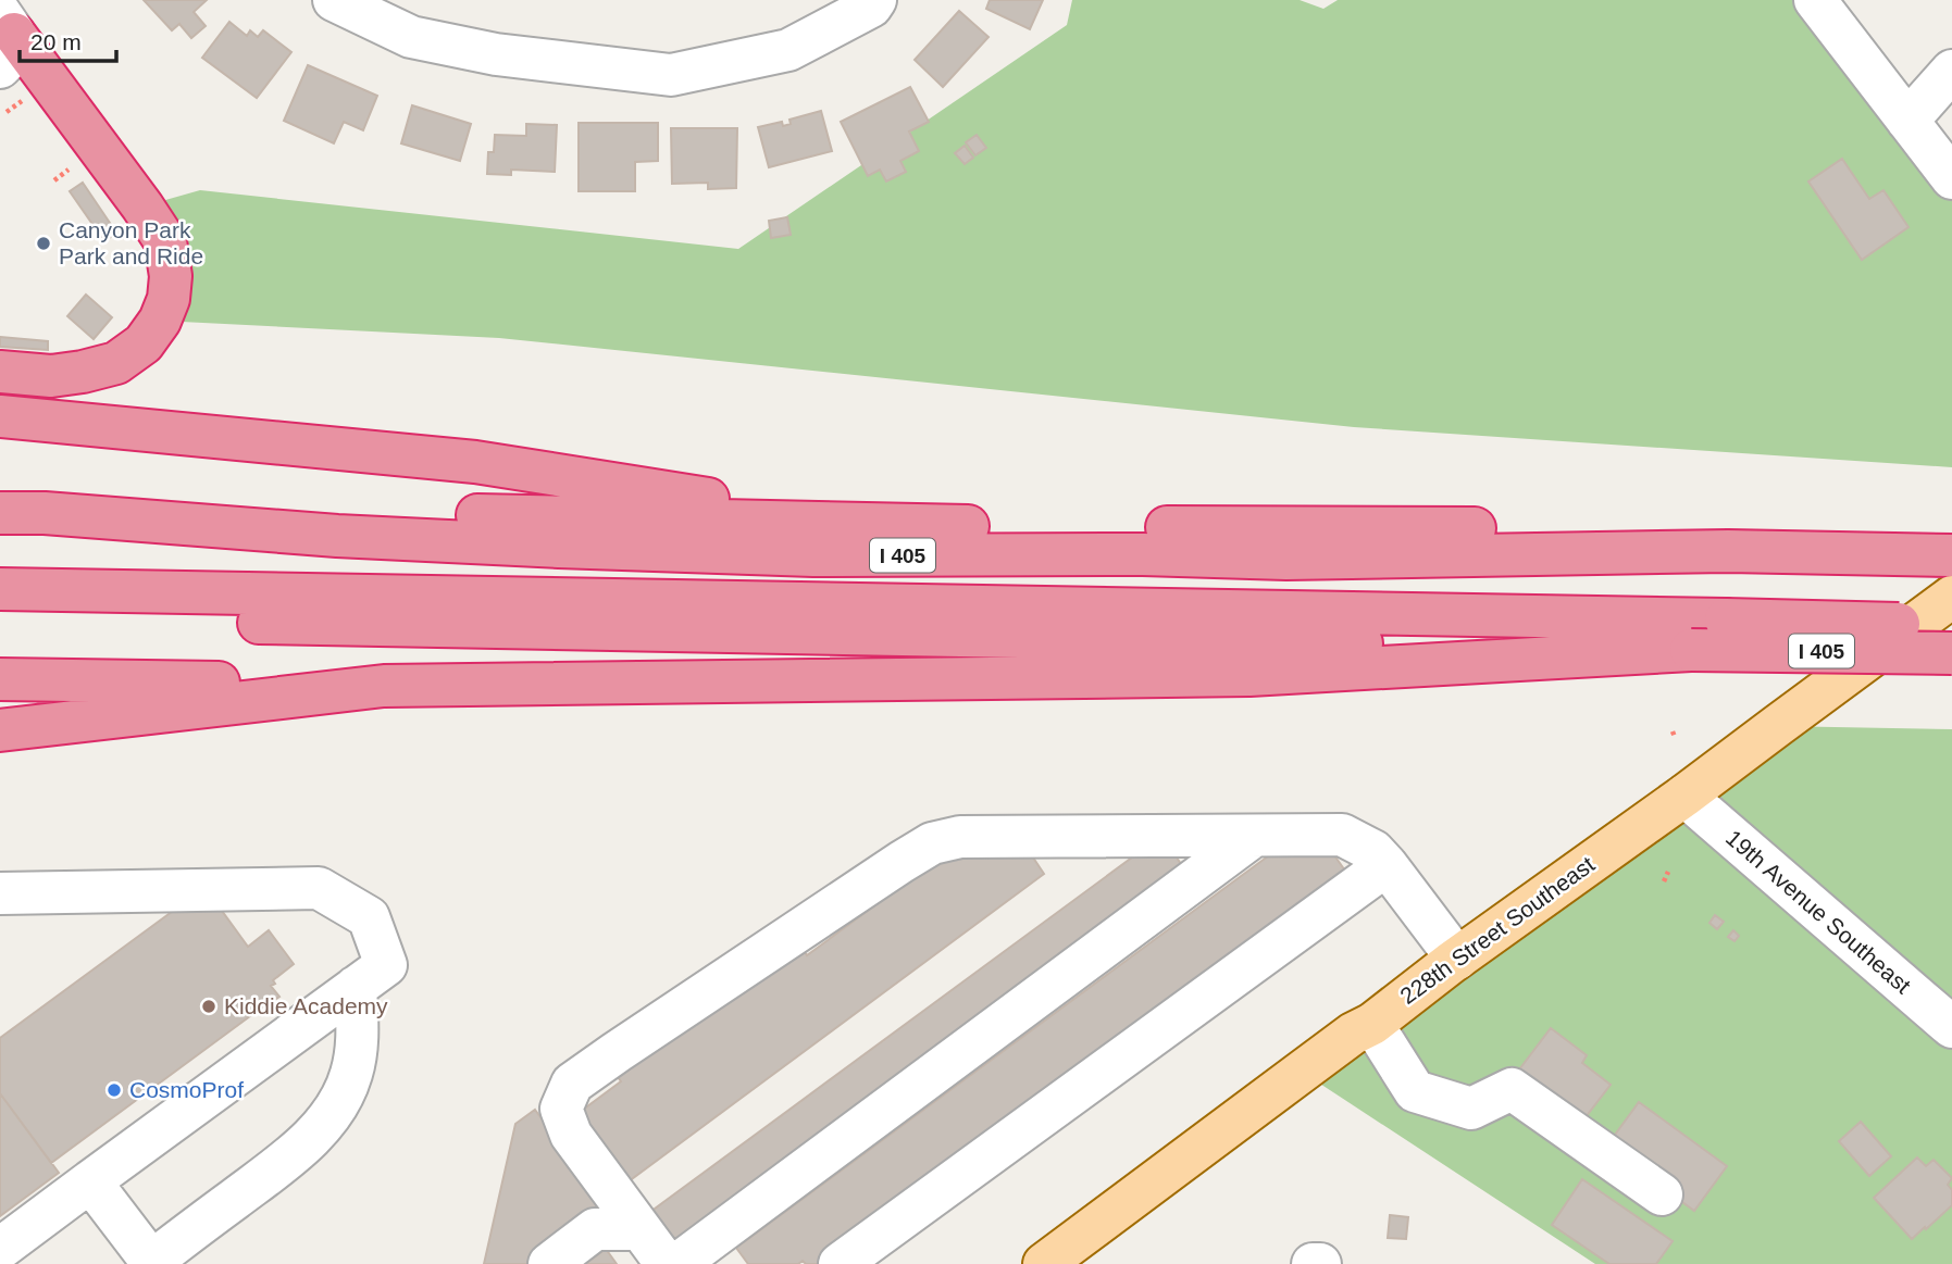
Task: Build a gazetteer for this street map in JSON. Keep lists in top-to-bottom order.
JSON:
{
  "streets": {
    "highway": ["I 405"],
    "main road": ["228th Street Southeast"],
    "street": ["19th Avenue Southeast"]
  },
  "crossings": [
    ["19th Avenue Southeast", "228th Street Southeast"]
  ],
  "places": ["Canyon Park Park and Ride", "Kiddie Academy", "CosmoProf"],
  "scale_bar": "20 m"
}
